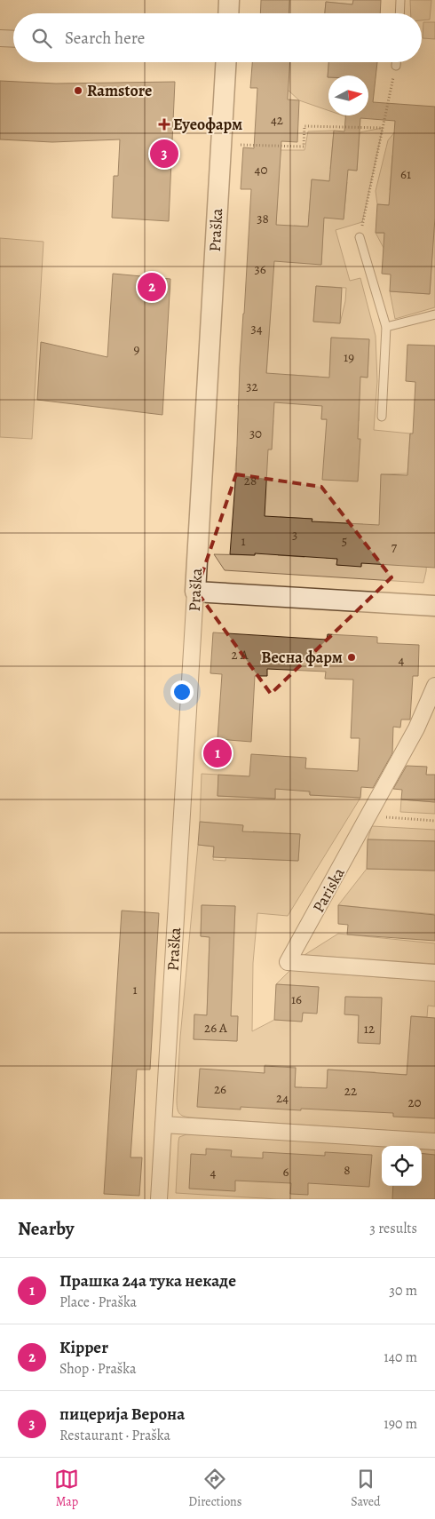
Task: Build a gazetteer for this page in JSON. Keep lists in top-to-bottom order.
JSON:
{
  "streets": {
    "street": ["Praška", "Pariska"]
  },
  "places": {
    "other": ["Ramstore", "Весна фарм"],
    "health": ["Еуеофарм"]
  },
  "house_numbers": [
    "42",
    "40",
    "61",
    "38",
    "36",
    "34",
    "9",
    "19",
    "32",
    "30",
    "28",
    "3",
    "1",
    "5",
    "7",
    "2 А",
    "4",
    "1",
    "16",
    "26 А",
    "12",
    "26",
    "22",
    "24",
    "20",
    "8",
    "6",
    "4"
  ],
  "north": "right",
  "page": {
    "search": "Search here",
    "pins": ["3", "2", "1"],
    "heading": ["Nearby", "3 results"],
    "list": [
      {
        "mark": "1",
        "name": "Прашка 24а тука некаде",
        "note": "Place · Praška",
        "value": "30 m"
      },
      {
        "mark": "2",
        "name": "Kipper",
        "note": "Shop · Praška",
        "value": "140 m"
      },
      {
        "mark": "3",
        "name": "пицерија Верона",
        "note": "Restaurant · Praška",
        "value": "190 m"
      }
    ],
    "nav": ["Map", "Directions", "Saved"]
  }
}
